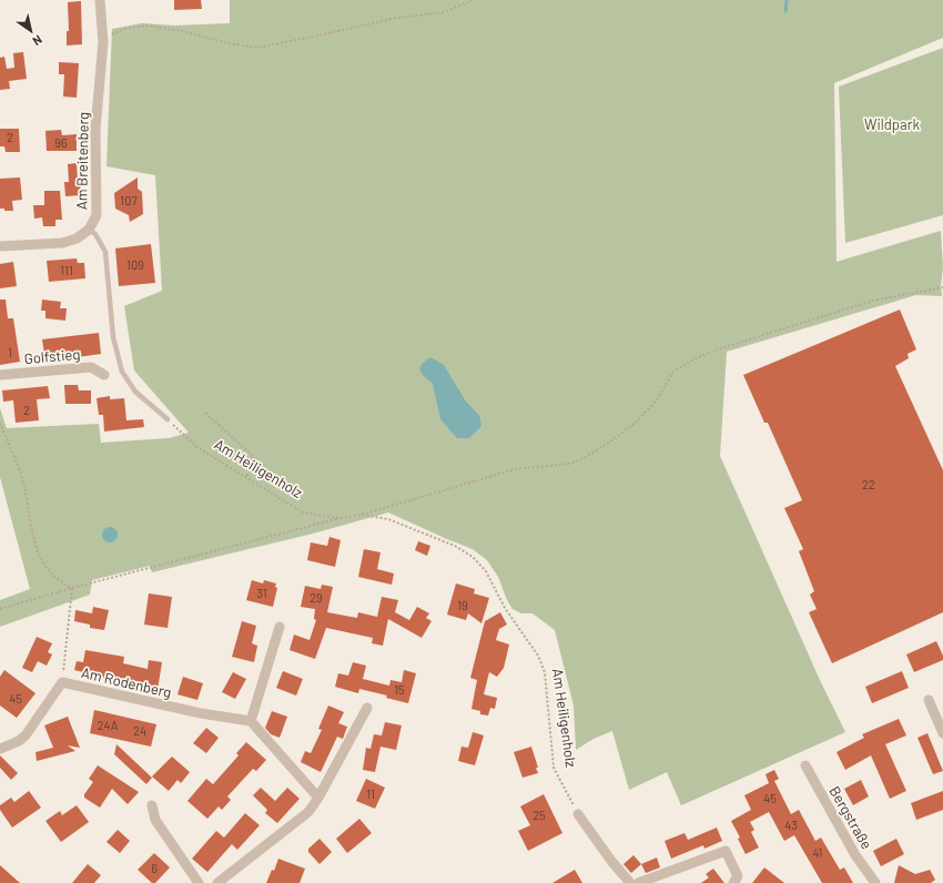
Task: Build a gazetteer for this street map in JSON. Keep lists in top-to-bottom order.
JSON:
{
  "streets": {
    "street": [
      "Am Breitenberg",
      "Golfstieg",
      "Am Rodenberg",
      "Bergstraße"
    ],
    "path": ["Am Heiligenholz"]
  },
  "parks": ["Wildpark"],
  "house_numbers": [
    "2",
    "96",
    "107",
    "109",
    "111",
    "1",
    "2",
    "22",
    "31",
    "29",
    "19",
    "15",
    "45",
    "24A",
    "24",
    "11",
    "45",
    "25",
    "43",
    "41",
    "6"
  ],
  "north": "bottom right"
}
